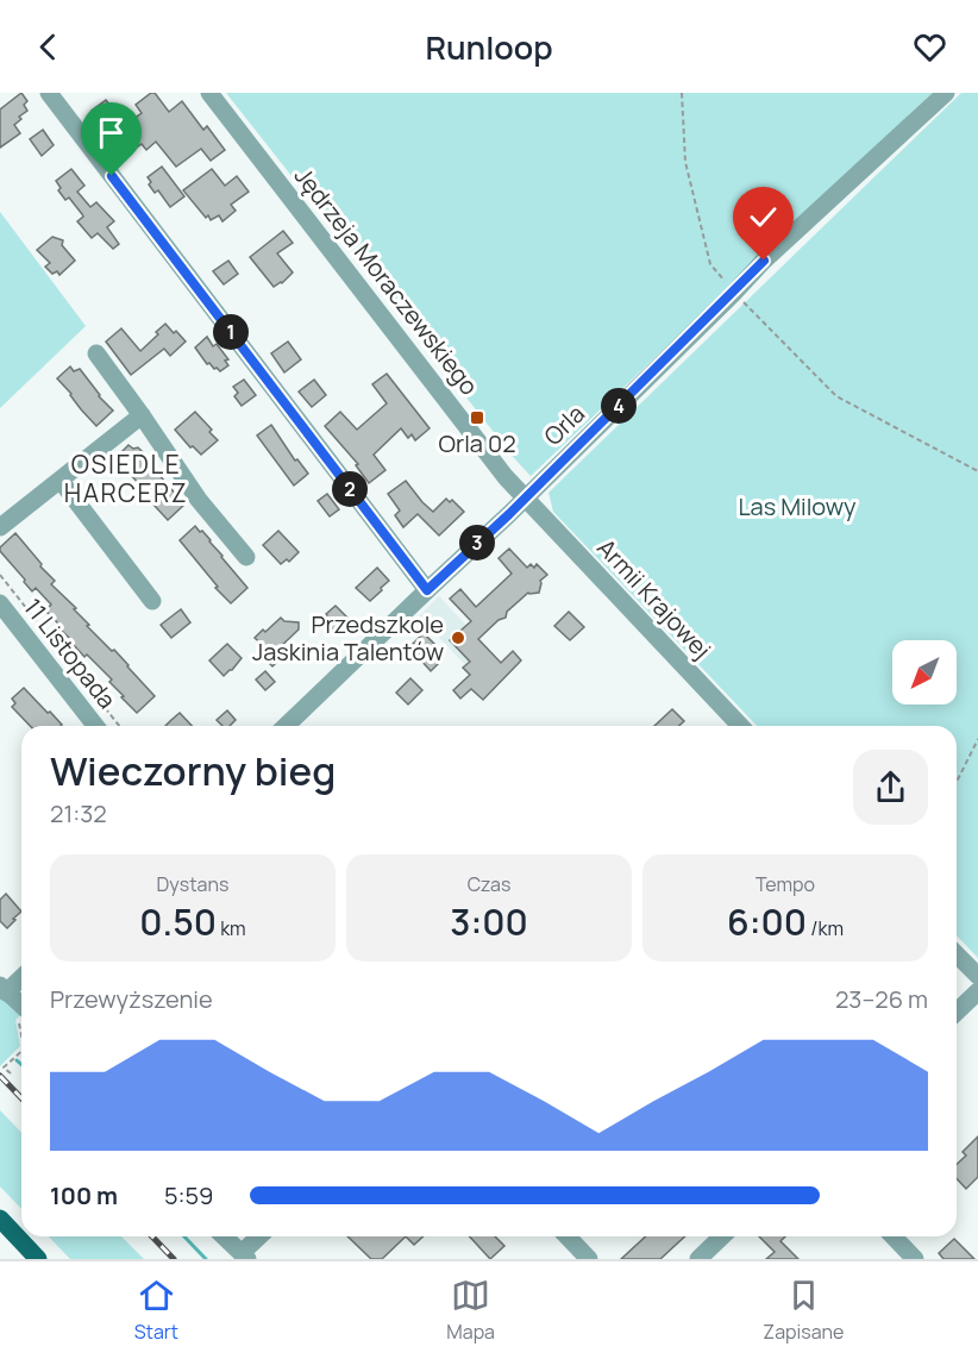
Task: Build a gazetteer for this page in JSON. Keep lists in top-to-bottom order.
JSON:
{
  "streets": {
    "street": [
      "Jędrzeja Moraczewskiego",
      "Orla",
      "Armii Krajowej",
      "11 Listopada"
    ]
  },
  "crossings": [
    ["Jędrzeja Moraczewskiego", "Orla"],
    ["Jędrzeja Moraczewskiego", "Armii Krajowej"],
    ["Orla", "Armii Krajowej"]
  ],
  "districts": ["OSIEDLE HARCERZ"],
  "parks": ["Las Milowy"],
  "places": {
    "transit": ["Orla 02"],
    "other": ["Przedszkole Jaskinia Talentów"]
  },
  "north": "bottom left",
  "page": {
    "header": "Runloop",
    "pins": [
      "1",
      "4",
      "2",
      "3"
    ],
    "heading": ["Wieczorny bieg", "21:32"],
    "stats": [
      ["Dystans", "0.50 km"],
      ["Czas", "3:00"],
      ["Tempo", "6:00 /km"]
    ],
    "chart": ["Przewyższenie", "23–26 m"],
    "list": [
      {
        "name": "100 m",
        "note": "5:59"
      }
    ],
    "tabs": ["Start", "Mapa", "Zapisane"]
  }
}
